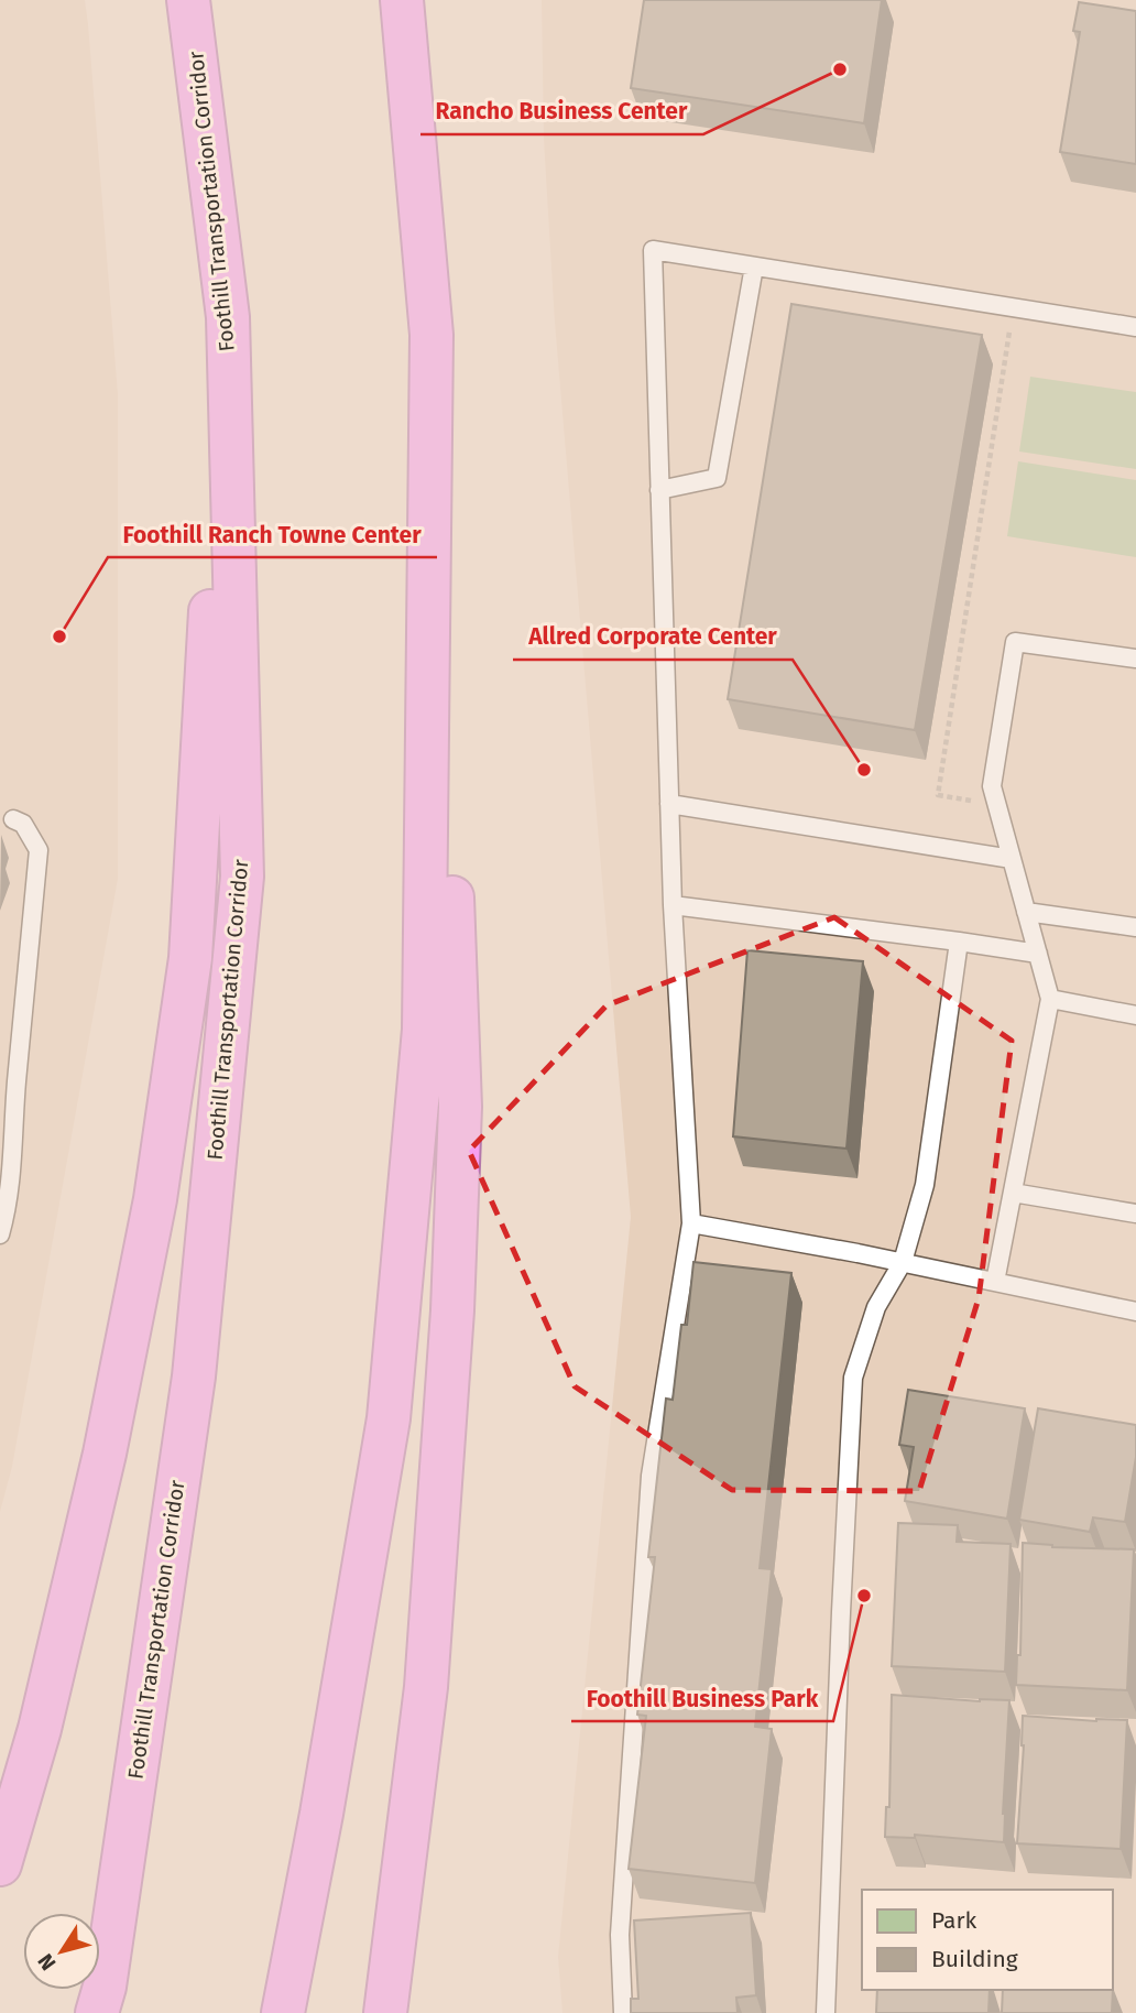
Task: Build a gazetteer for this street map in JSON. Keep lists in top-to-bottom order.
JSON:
{
  "streets": {
    "highway": ["Foothill Transportation Corridor"]
  },
  "places": [
    "Rancho Business Center",
    "Foothill Ranch Towne Center",
    "Allred Corporate Center",
    "Foothill Business Park"
  ],
  "legend": ["Park", "Building"],
  "north": "bottom left"
}
